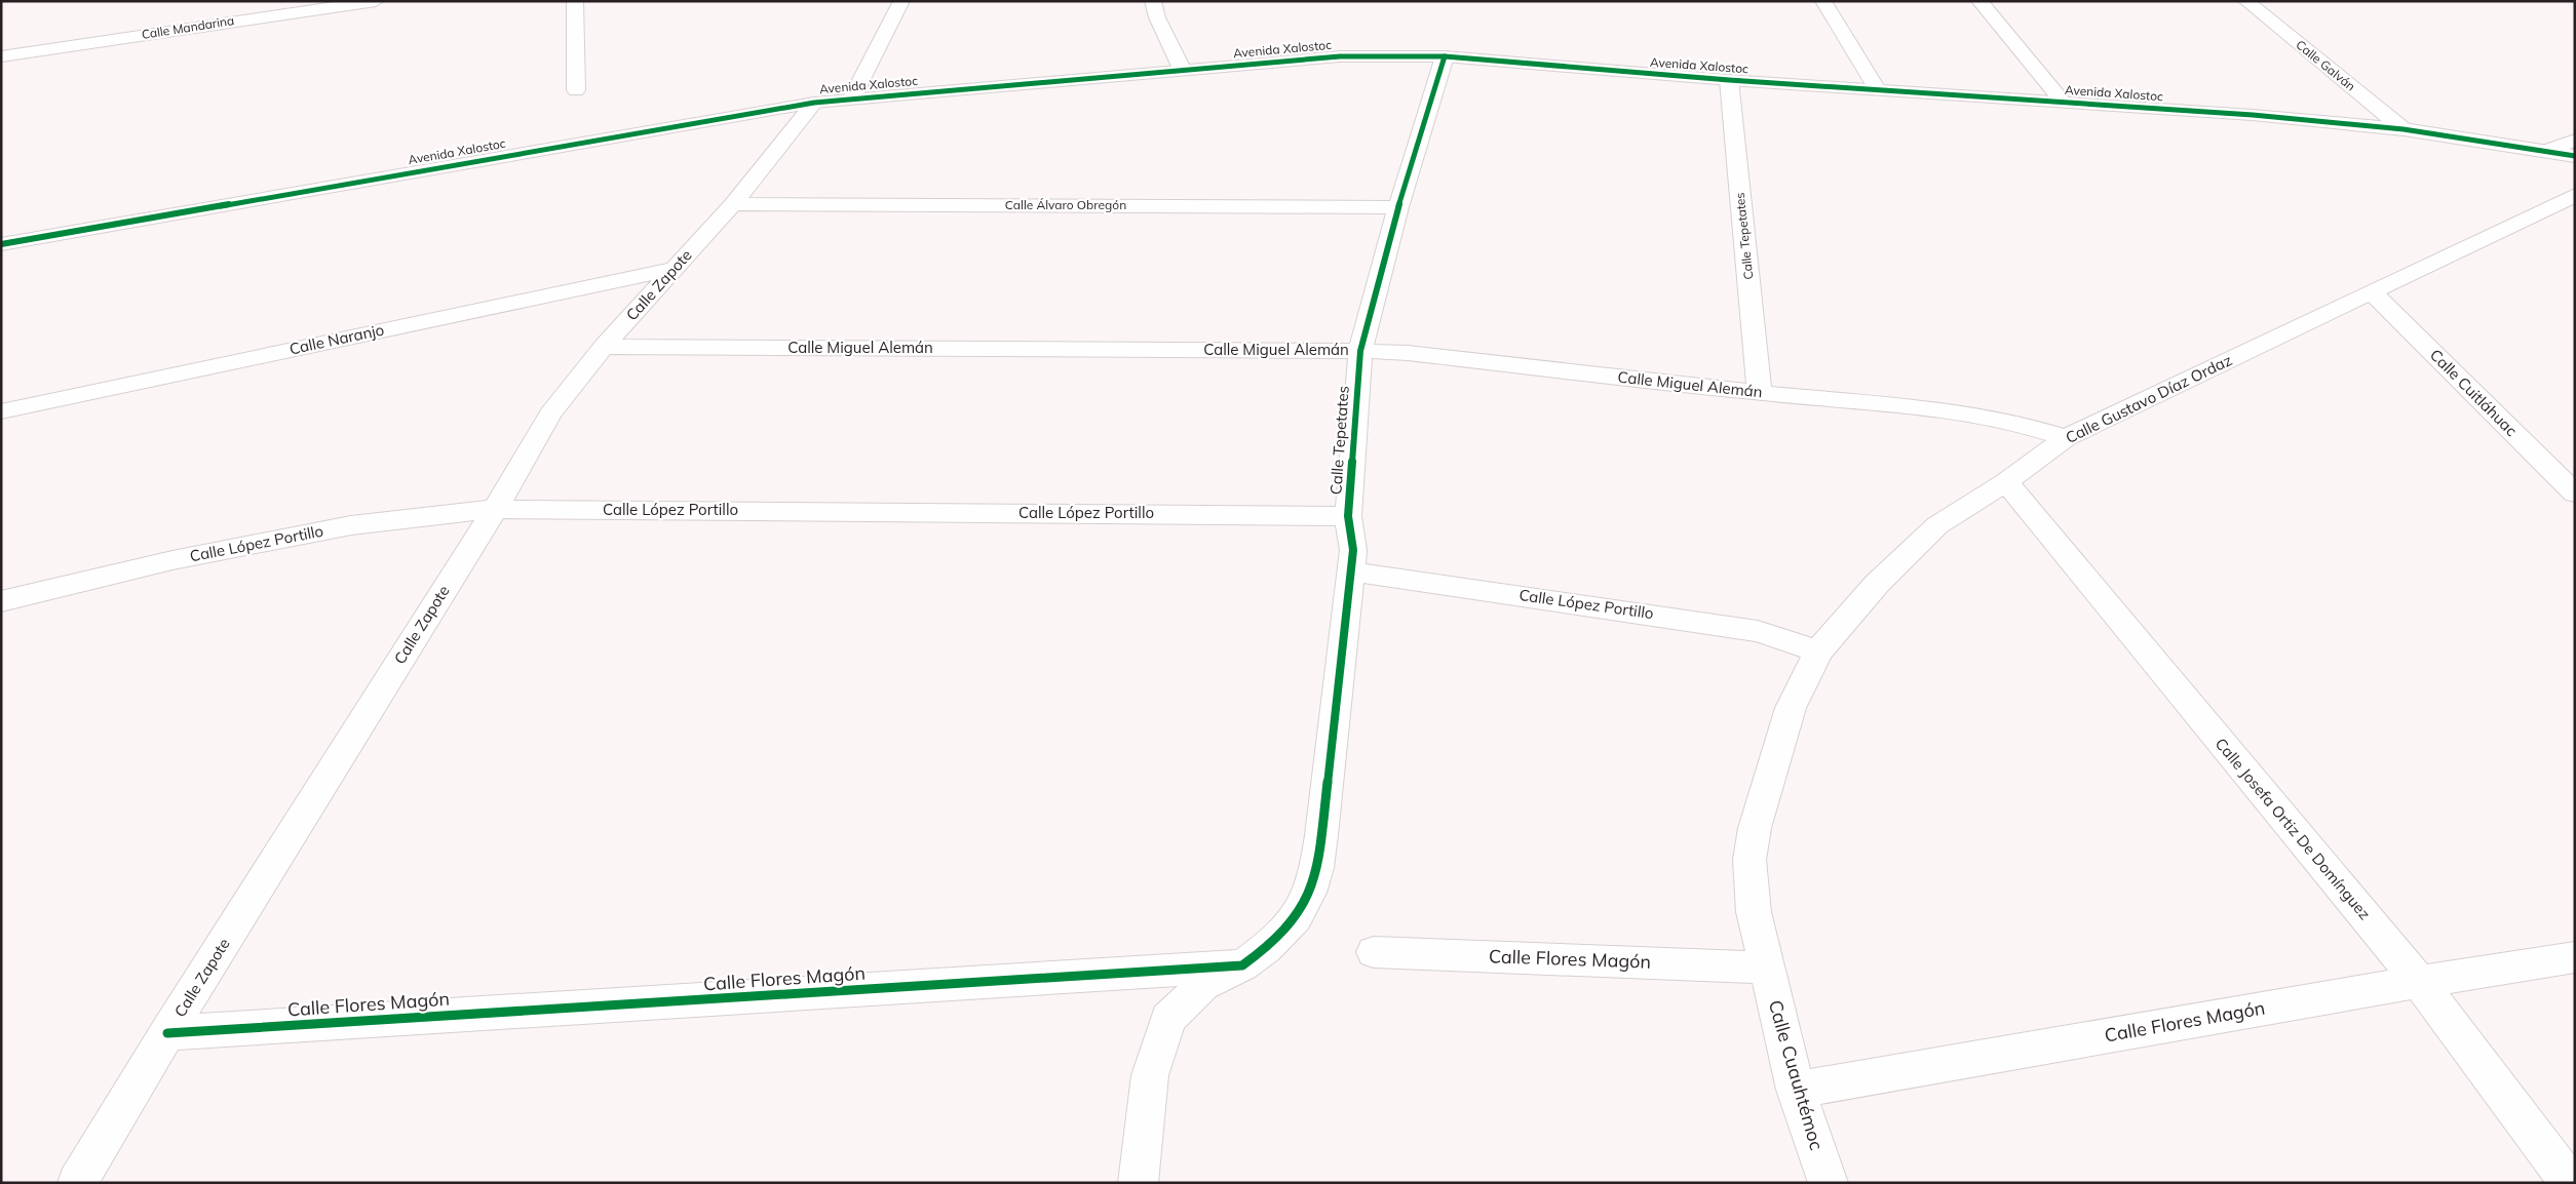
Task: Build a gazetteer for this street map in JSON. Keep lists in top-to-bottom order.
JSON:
{
  "streets": {
    "street": [
      "Calle Mandarina",
      "Avenida Xalostoc",
      "Calle Galván",
      "Calle Álvaro Obregón",
      "Calle Tepetates",
      "Calle Zapote",
      "Calle Naranjo",
      "Calle Miguel Alemán",
      "Calle Cuitláhuac",
      "Calle Gustavo Díaz Ordaz",
      "Calle López Portillo",
      "Calle Josefa Ortiz De Domínguez",
      "Calle Flores Magón",
      "Calle Cuauhtémoc"
    ]
  },
  "crossings": [
    ["Avenida Xalostoc", "Calle Galván"],
    ["Avenida Xalostoc", "Calle Tepetates"],
    ["Avenida Xalostoc", "Calle Zapote"],
    ["Calle Álvaro Obregón", "Calle Tepetates"],
    ["Calle Álvaro Obregón", "Calle Zapote"],
    ["Calle Tepetates", "Calle Miguel Alemán"],
    ["Calle Tepetates", "Calle López Portillo"],
    ["Calle Tepetates", "Calle Flores Magón"],
    ["Calle Zapote", "Calle Naranjo"],
    ["Calle Zapote", "Calle Miguel Alemán"],
    ["Calle Zapote", "Calle López Portillo"],
    ["Calle Zapote", "Calle Flores Magón"],
    ["Calle Miguel Alemán", "Calle Gustavo Díaz Ordaz"],
    ["Calle Cuitláhuac", "Calle Gustavo Díaz Ordaz"],
    ["Calle Gustavo Díaz Ordaz", "Calle López Portillo"],
    ["Calle Gustavo Díaz Ordaz", "Calle Josefa Ortiz De Domínguez"],
    ["Calle Gustavo Díaz Ordaz", "Calle Flores Magón"],
    ["Calle Gustavo Díaz Ordaz", "Calle Cuauhtémoc"],
    ["Calle Josefa Ortiz De Domínguez", "Calle Flores Magón"],
    ["Calle Flores Magón", "Calle Cuauhtémoc"]
  ]
}
